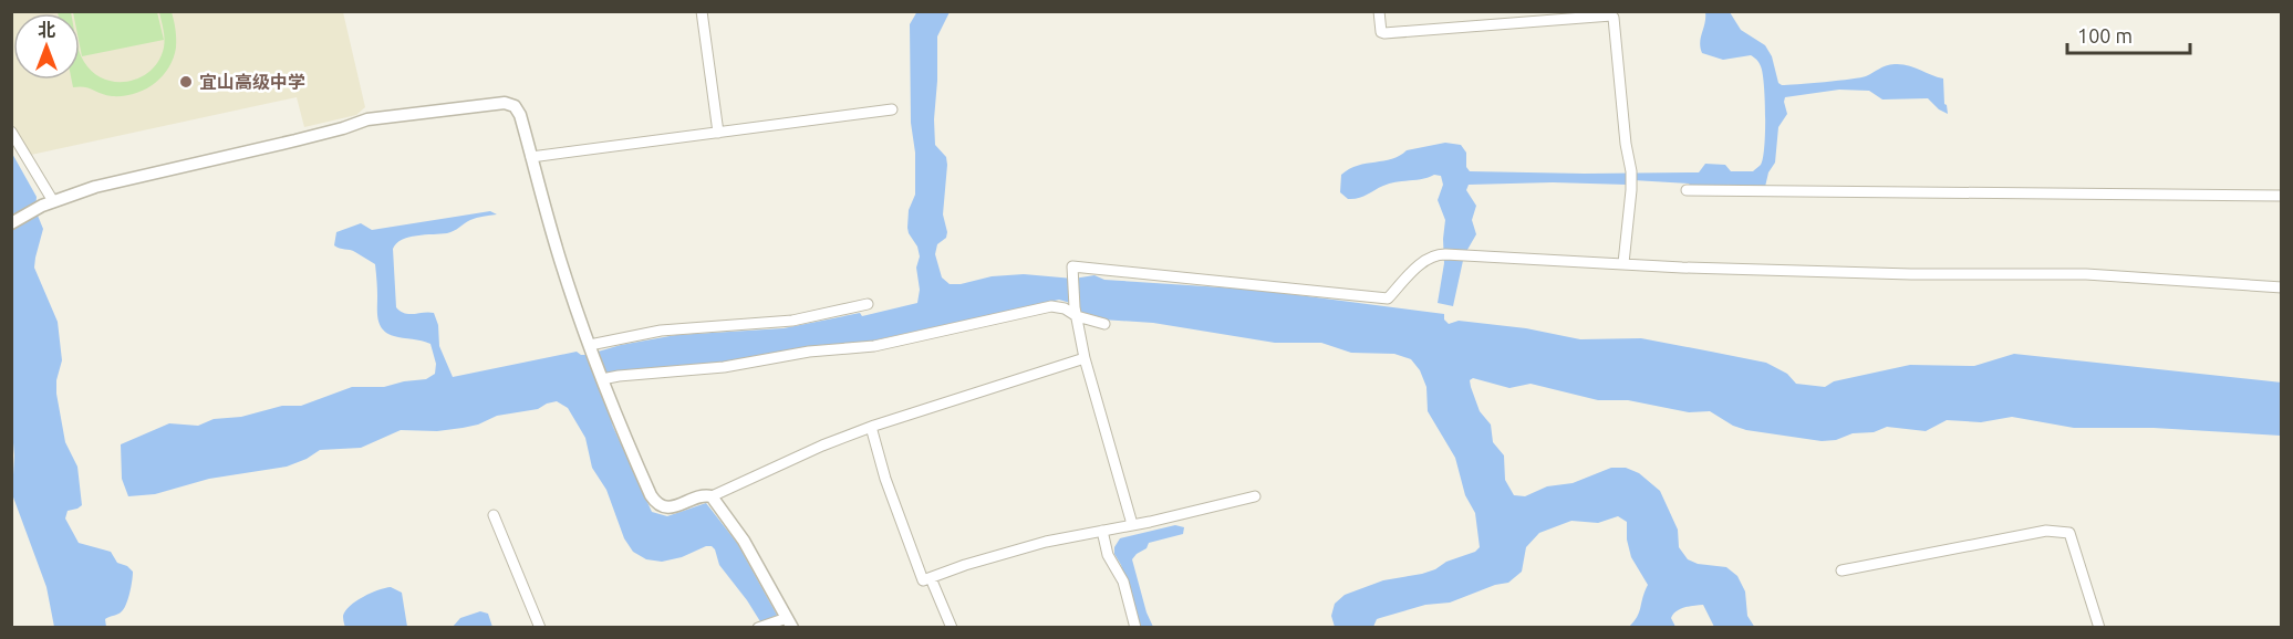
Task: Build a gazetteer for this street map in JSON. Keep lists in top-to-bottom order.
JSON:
{
  "places": ["宜山高级中学"],
  "scale_bar": "100 m",
  "north": "top"
}
